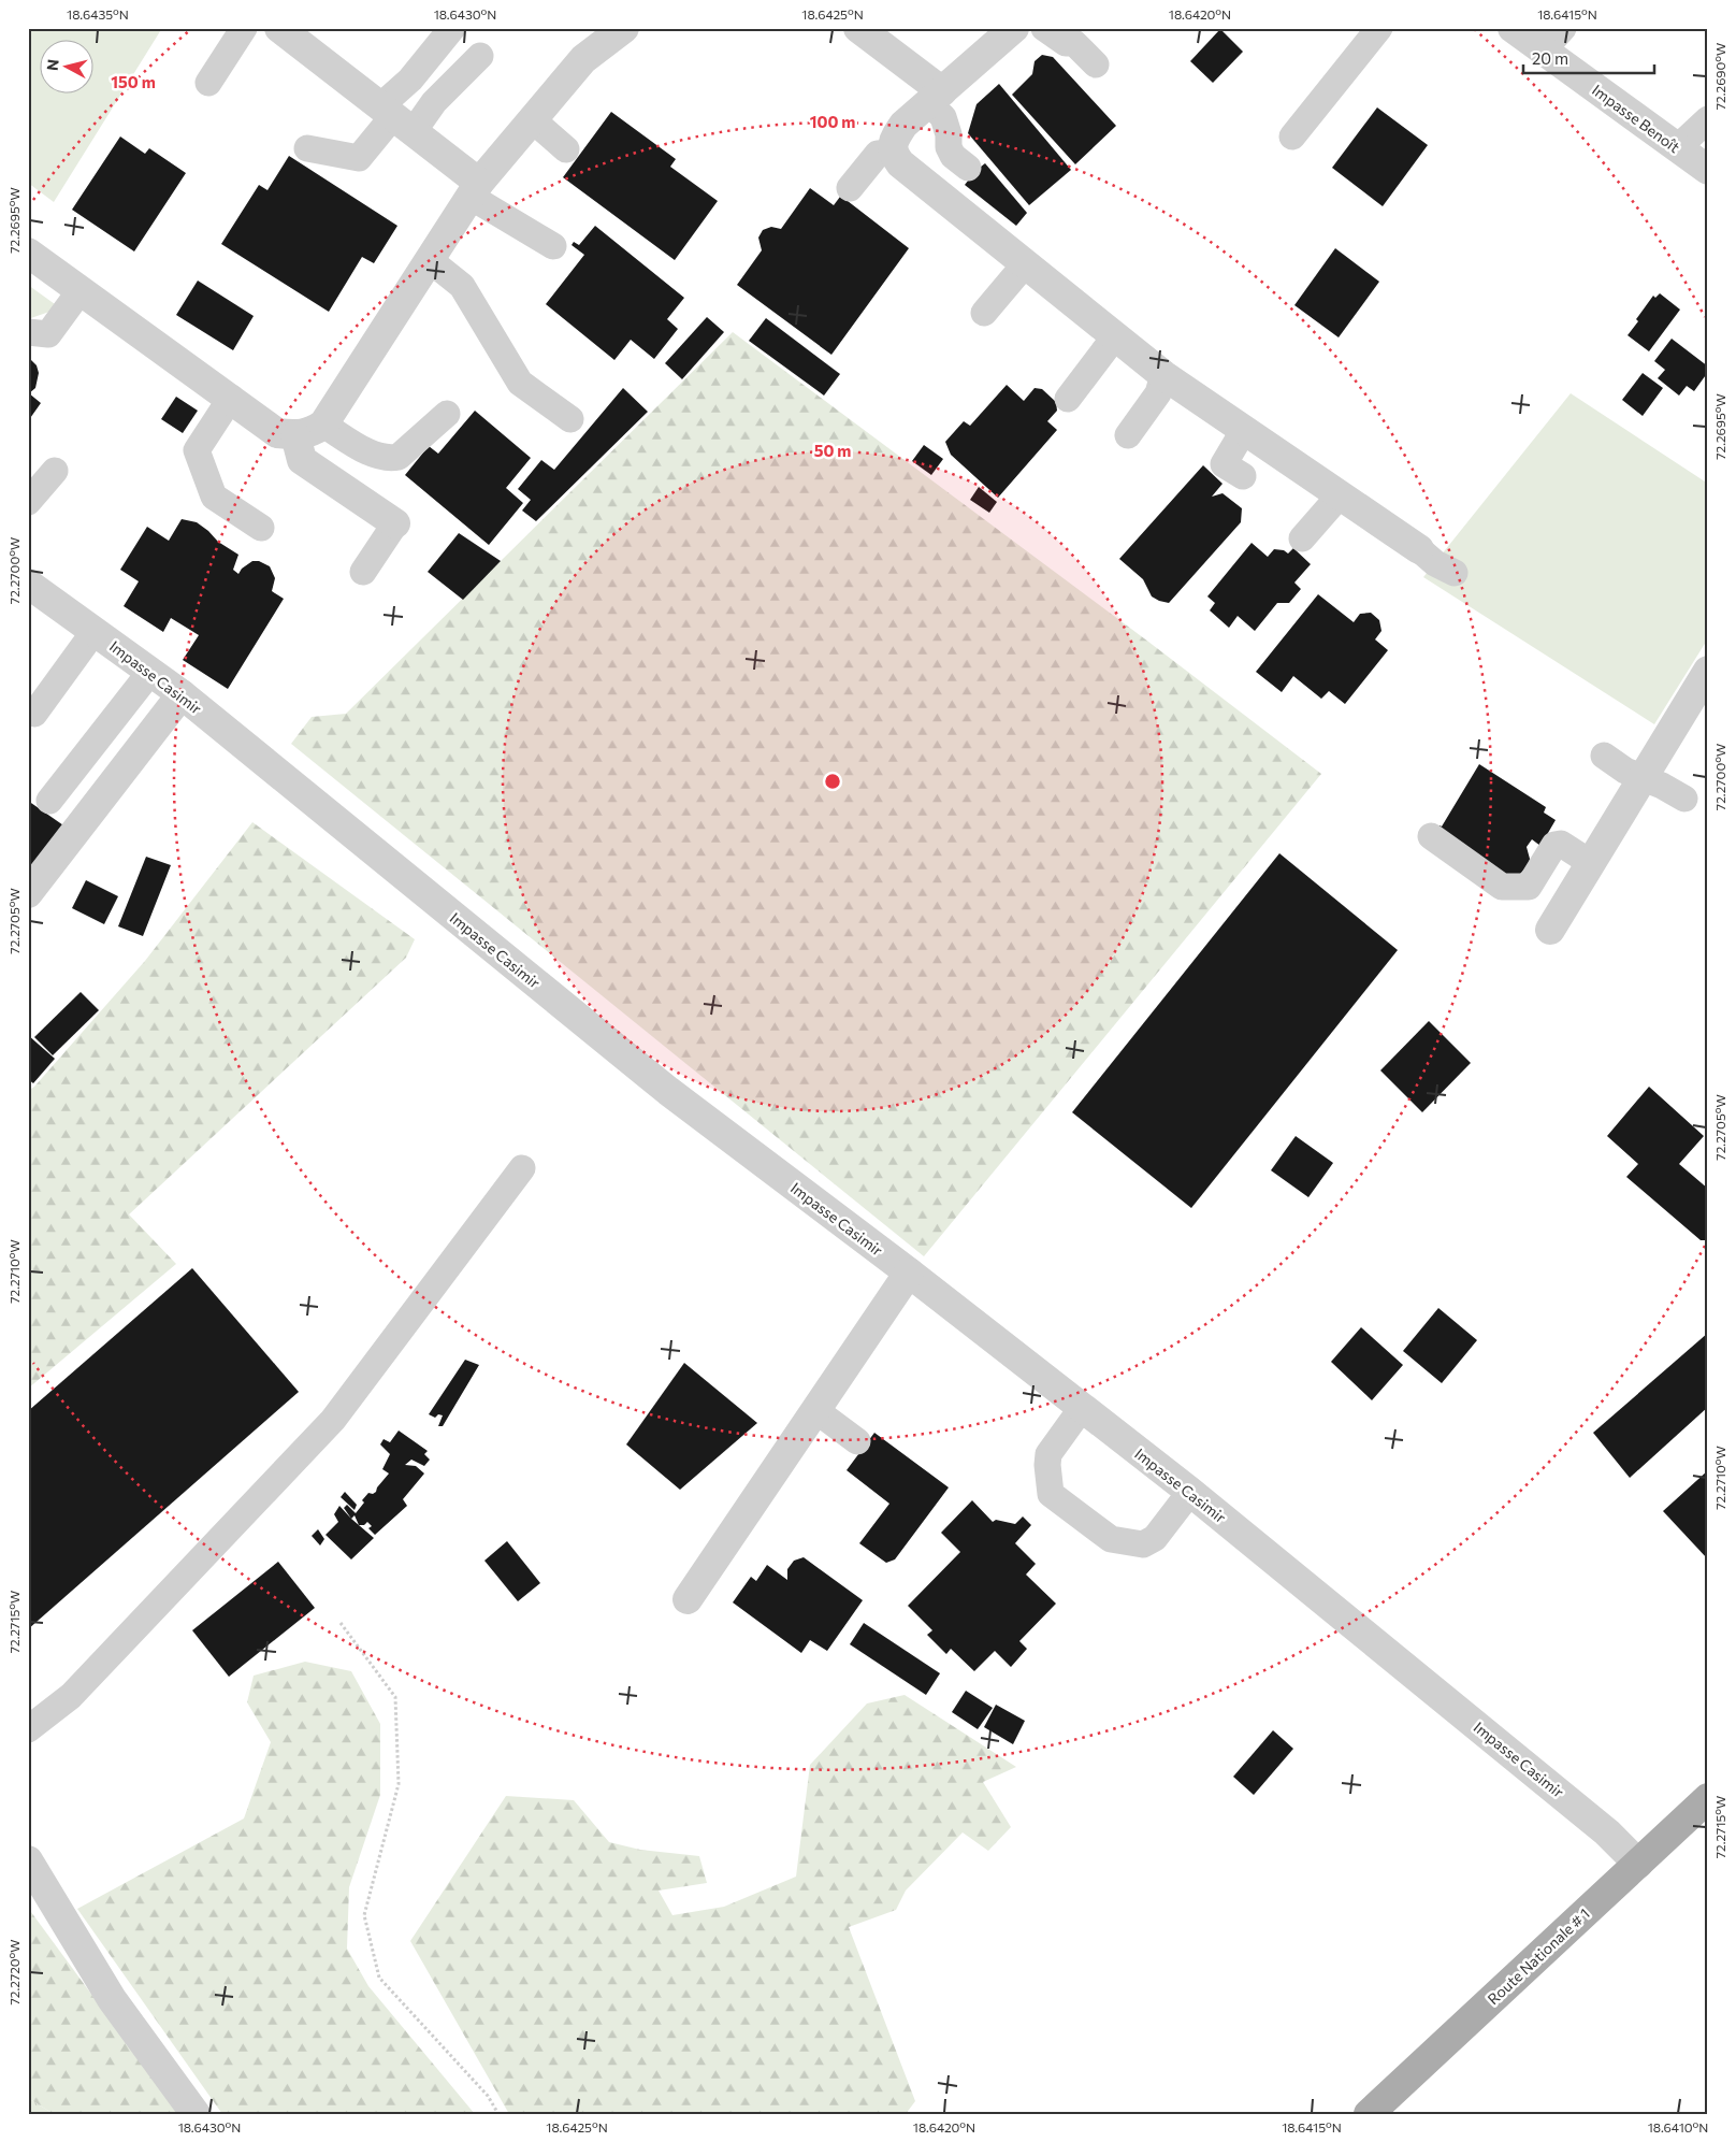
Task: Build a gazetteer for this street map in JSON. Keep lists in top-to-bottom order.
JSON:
{
  "streets": {
    "main road": ["Route Nationale # 1"],
    "street": ["Impasse Benoît", "Impasse Casimir"]
  },
  "crossings": [
    ["Impasse Casimir", "Route Nationale # 1"]
  ],
  "scale_bar": "20 m",
  "north": "left",
  "coordinates": [
    "18.6435°N",
    "18.6430°N",
    "18.6425°N",
    "18.6420°N",
    "18.6415°N",
    "72.2690°W",
    "72.2695°W",
    "72.2700°W",
    "72.2705°W",
    "72.2710°W",
    "72.2715°W",
    "72.2720°W",
    "18.6410°N"
  ],
  "rings": ["150 m", "100 m", "50 m"]
}
